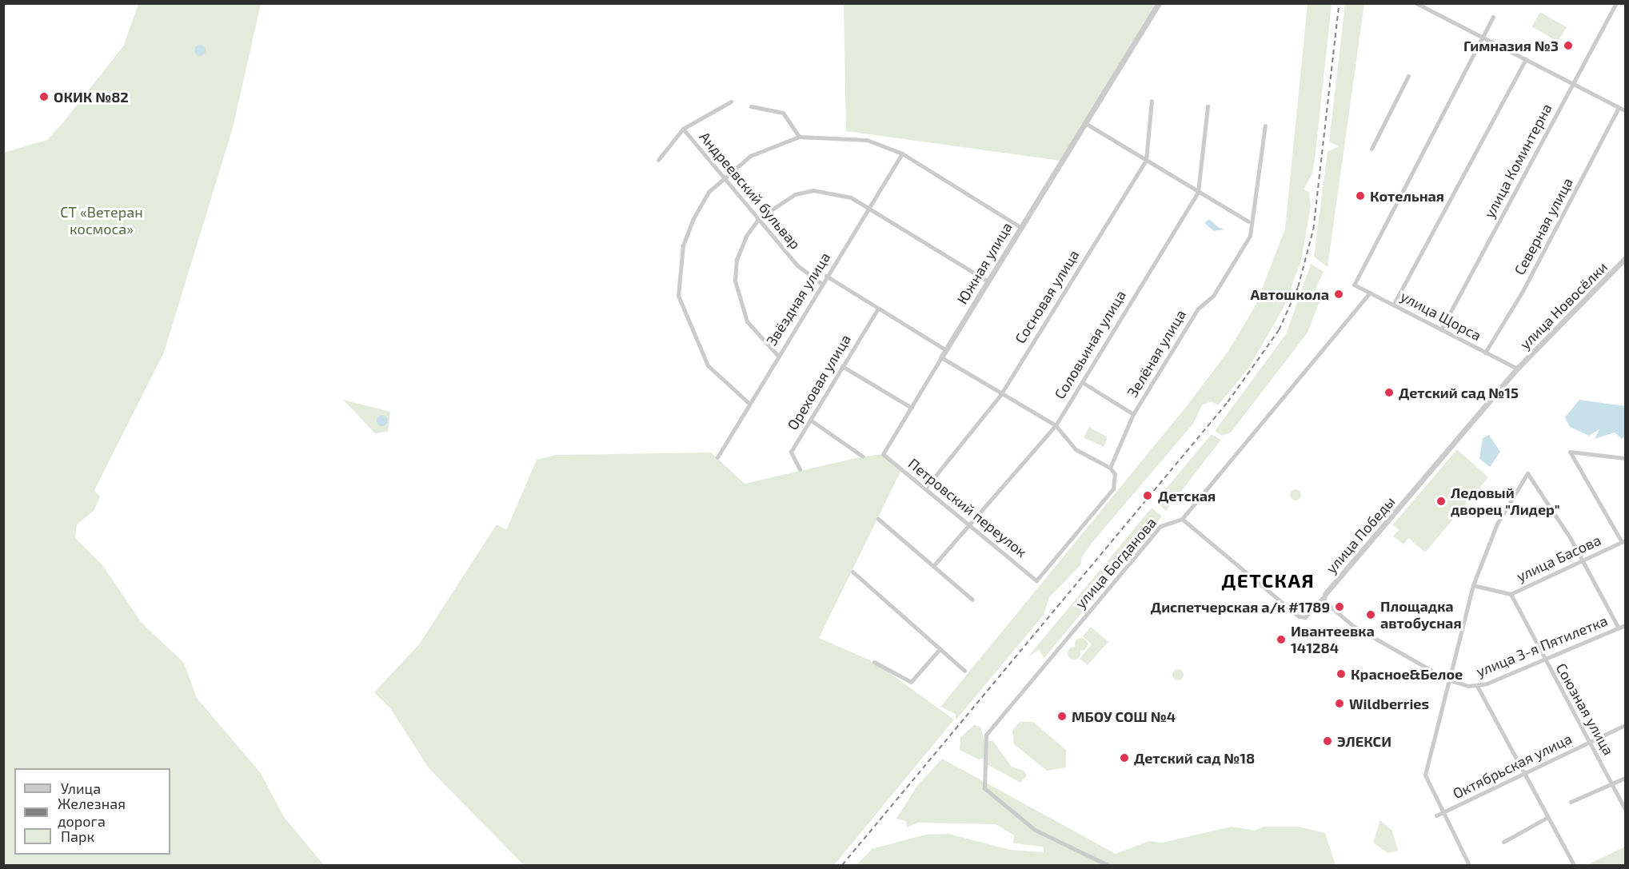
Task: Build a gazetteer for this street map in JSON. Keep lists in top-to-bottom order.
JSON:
{
  "streets": {
    "street": [
      "улица Коминтерна",
      "Андреевский бульвар",
      "Северная улица",
      "Южная улица",
      "Сосновая улица",
      "Звёздная улица",
      "улица Новосёлки",
      "улица Щорса",
      "Соловьиная улица",
      "Зелёная улица",
      "Ореховая улица",
      "Петровский переулок",
      "улица Победы",
      "улица Басова",
      "улица Богданова",
      "улица 3-я Пятилетка",
      "Союзная улица",
      "Октябрьская улица"
    ]
  },
  "crossings": [
    ["улица Коминтерна", "улица Щорса"],
    ["Андреевский бульвар", "Звёздная улица"],
    ["Северная улица", "улица Щорса"],
    ["Южная улица", "Петровский переулок"],
    ["Сосновая улица", "Петровский переулок"],
    ["улица Новосёлки", "улица Щорса"],
    ["улица Новосёлки", "улица Победы"],
    ["улица Щорса", "улица Победы"],
    ["улица Щорса", "улица Богданова"],
    ["Соловьиная улица", "Петровский переулок"],
    ["Зелёная улица", "Петровский переулок"],
    ["улица Победы", "улица Богданова"],
    ["улица Победы", "улица 3-я Пятилетка"],
    ["улица Басова", "Союзная улица"],
    ["улица 3-я Пятилетка", "Союзная улица"],
    ["Союзная улица", "Октябрьская улица"]
  ],
  "districts": ["ДЕТСКАЯ"],
  "parks": ["СТ «Ветеран космоса»"],
  "places": [
    "Гимназия №3",
    "ОКИК №82",
    "Котельная",
    "Автошкола",
    "Детский сад №15",
    "Детская",
    "Ледовый дворец \"Лидер\"",
    "Диспетчерская а/к #1789",
    "Площадка автобусная",
    "Ивантеевка 141284",
    "Красное&Белое",
    "Wildberries",
    "МБОУ СОШ №4",
    "ЭЛЕКСИ",
    "Детский сад №18"
  ],
  "legend": ["Улица", "Железная дорога", "Парк"]
}
